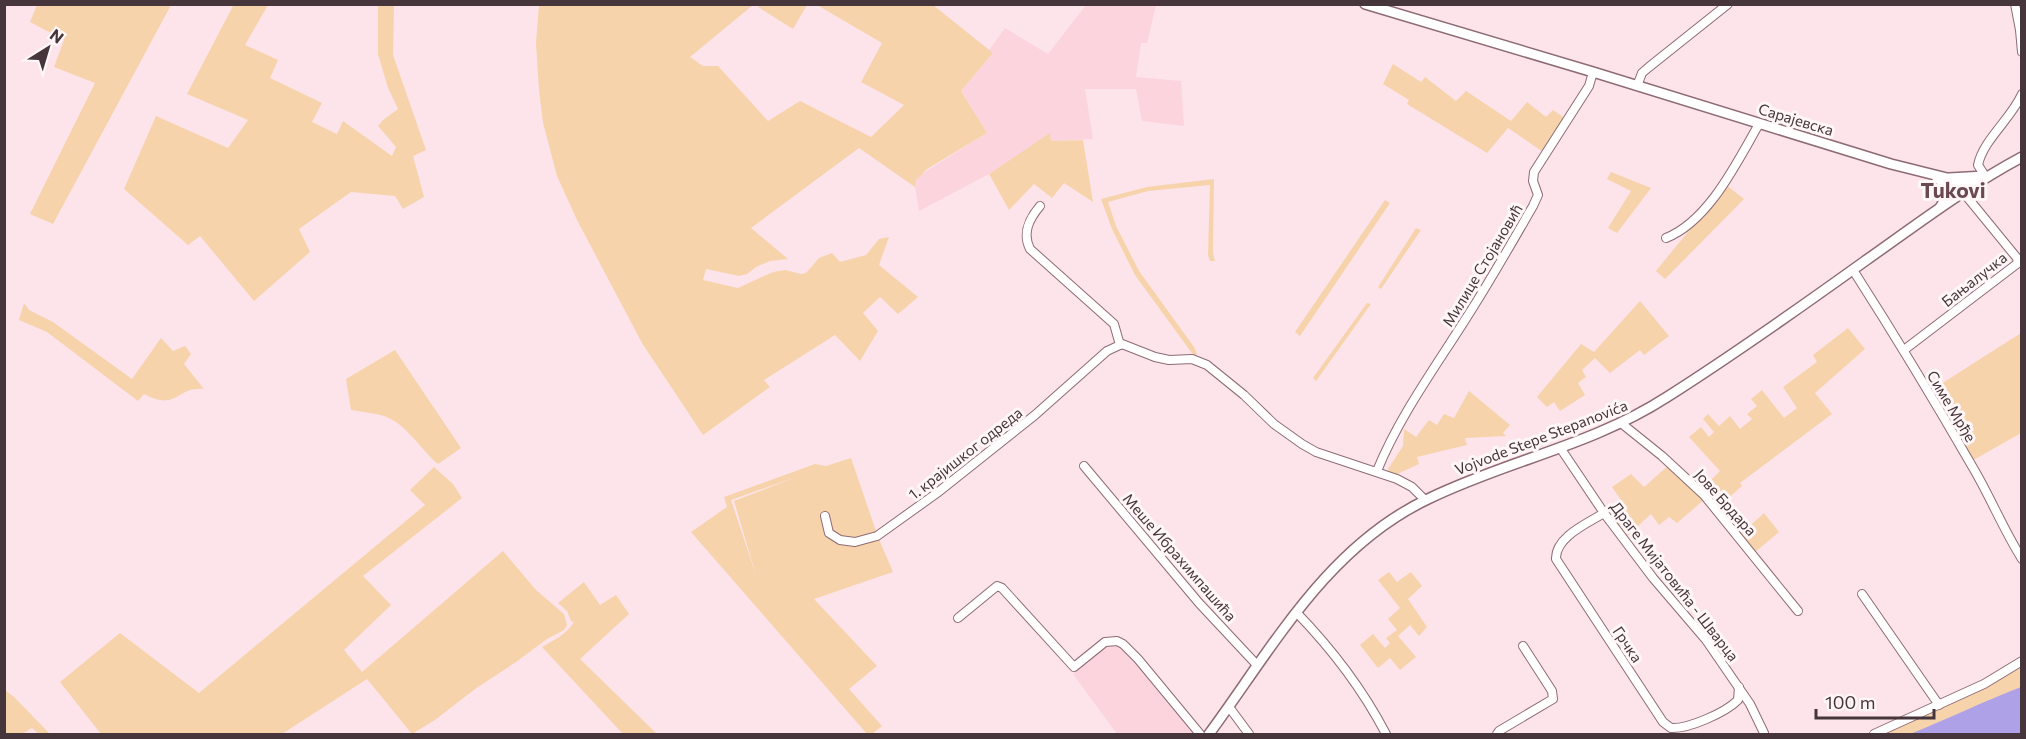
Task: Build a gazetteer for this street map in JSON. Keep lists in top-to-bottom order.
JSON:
{
  "streets": {
    "main road": ["Сарајевска", "Vojvode Stepe Stepanovića"],
    "street": [
      "Милице Стојановић",
      "Бањалучка",
      "Симе Мрђе",
      "1. крајишког одреда",
      "Јове Брдара",
      "Меше Ибрахимпашића",
      "Драге Мијатовића - Шварца",
      "Грчка"
    ]
  },
  "crossings": [
    ["Сарајевска", "Милице Стојановић"],
    ["Бањалучка", "Симе Мрђе"],
    ["Бањалучка", "Vojvode Stepe Stepanovića"],
    ["Симе Мрђе", "Vojvode Stepe Stepanovića"],
    ["Vojvode Stepe Stepanovića", "Јове Брдара"],
    ["Vojvode Stepe Stepanovića", "Меше Ибрахимпашића"],
    ["Vojvode Stepe Stepanovića", "Драге Мијатовића - Шварца"],
    ["Драге Мијатовића - Шварца", "Грчка"]
  ],
  "districts": ["Tukovi"],
  "scale_bar": "100 m",
  "north": "top right"
}
